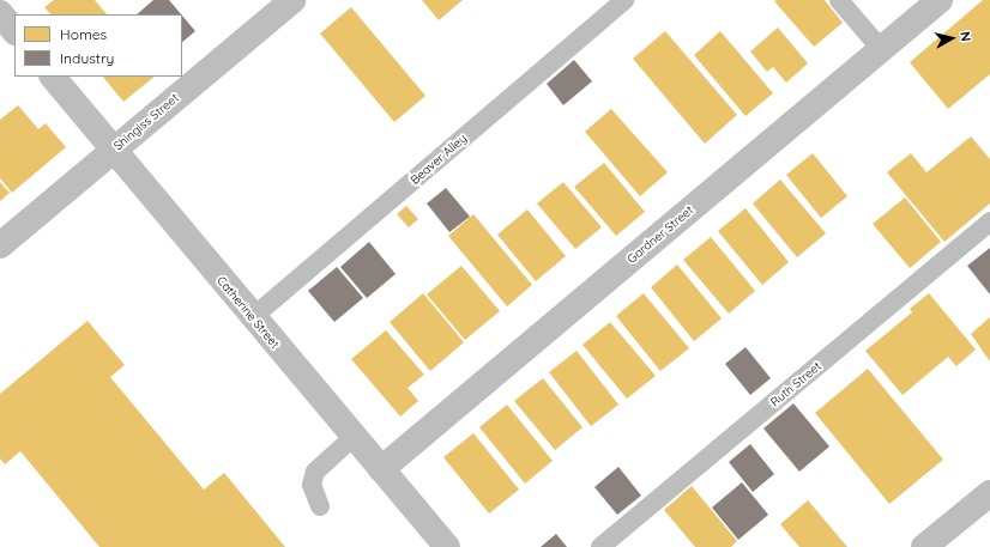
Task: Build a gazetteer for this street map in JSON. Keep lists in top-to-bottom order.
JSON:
{
  "streets": {
    "street": ["Shingiss Street", "Gardner Street", "Catherine Street"],
    "lane": ["Beaver Alley", "Ruth Street"]
  },
  "crossings": [
    ["Shingiss Street", "Catherine Street"],
    ["Beaver Alley", "Catherine Street"],
    ["Gardner Street", "Catherine Street"]
  ],
  "legend": ["Homes", "Industry"],
  "north": "right"
}
